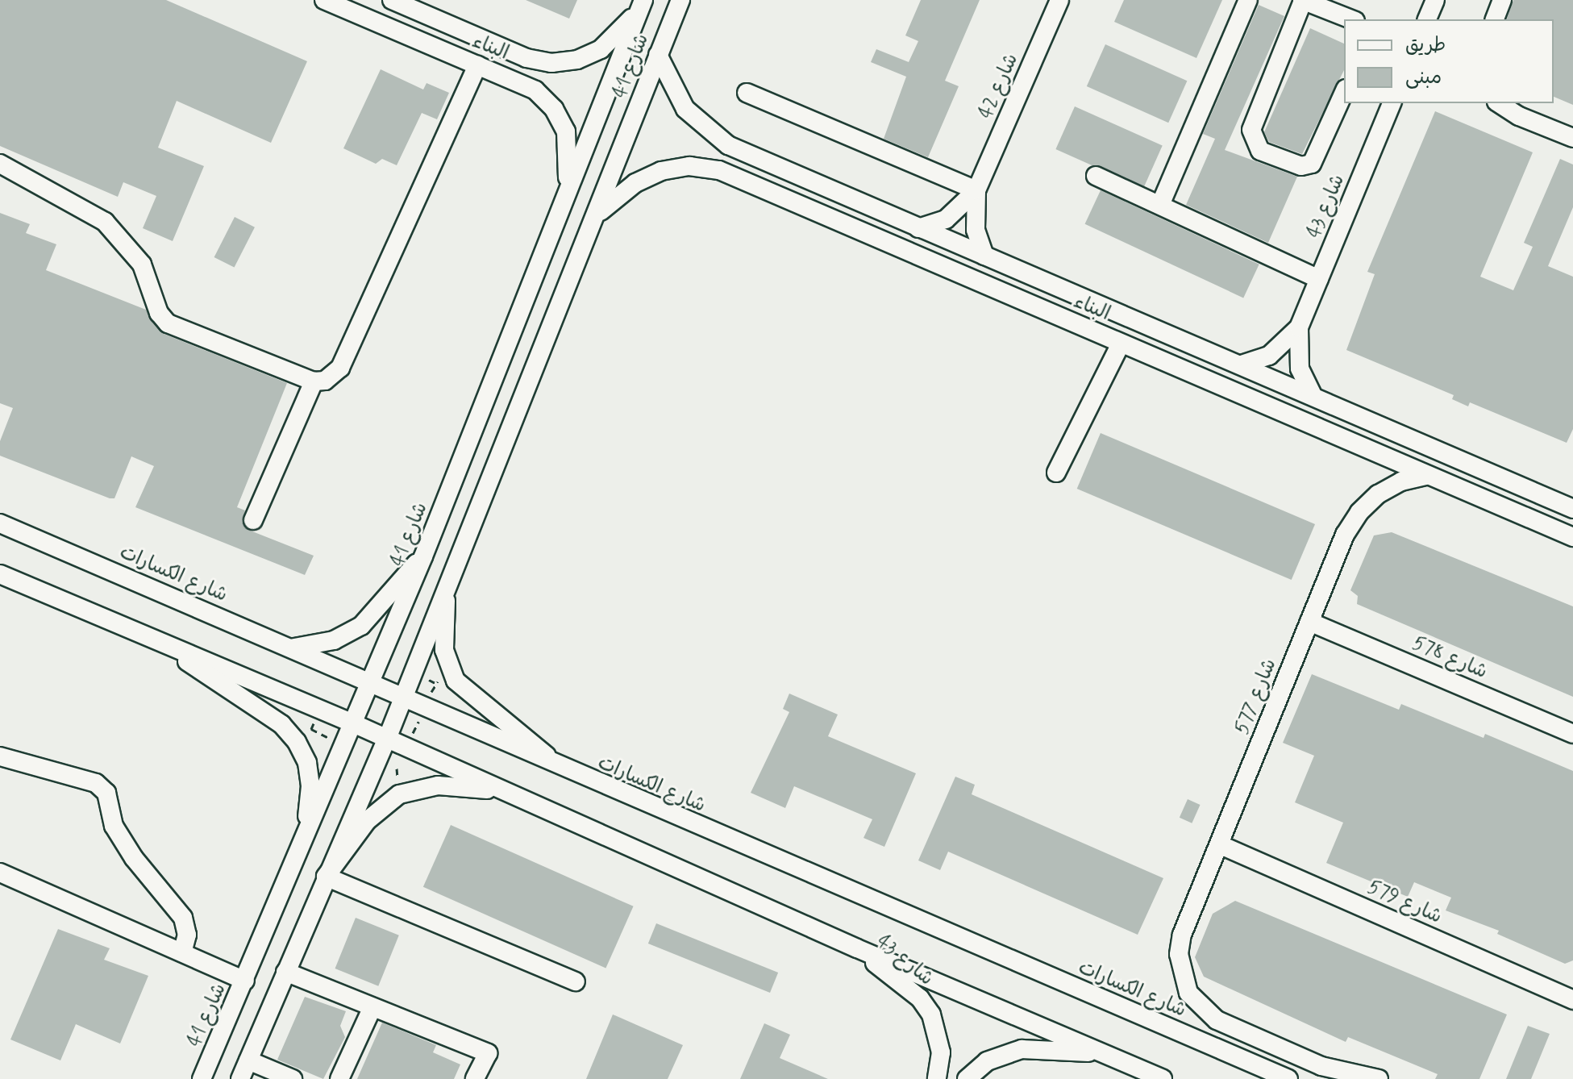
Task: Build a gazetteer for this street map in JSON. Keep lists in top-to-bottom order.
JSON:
{
  "streets": {
    "street": [
      "البناء",
      "شارع 41",
      "شارع 42",
      "شارع 43",
      "شارع الكسارات",
      "شارع 578",
      "شارع 577",
      "شارع 579"
    ]
  },
  "crossings": [
    ["البناء", "شارع 41"],
    ["البناء", "شارع 42"],
    ["البناء", "شارع 43"],
    ["البناء", "شارع 577"],
    ["شارع 41", "شارع الكسارات"],
    ["شارع الكسارات", "شارع 577"],
    ["شارع 578", "شارع 577"],
    ["شارع 577", "شارع 579"]
  ],
  "legend": ["طريق", "مبنى"]
}
